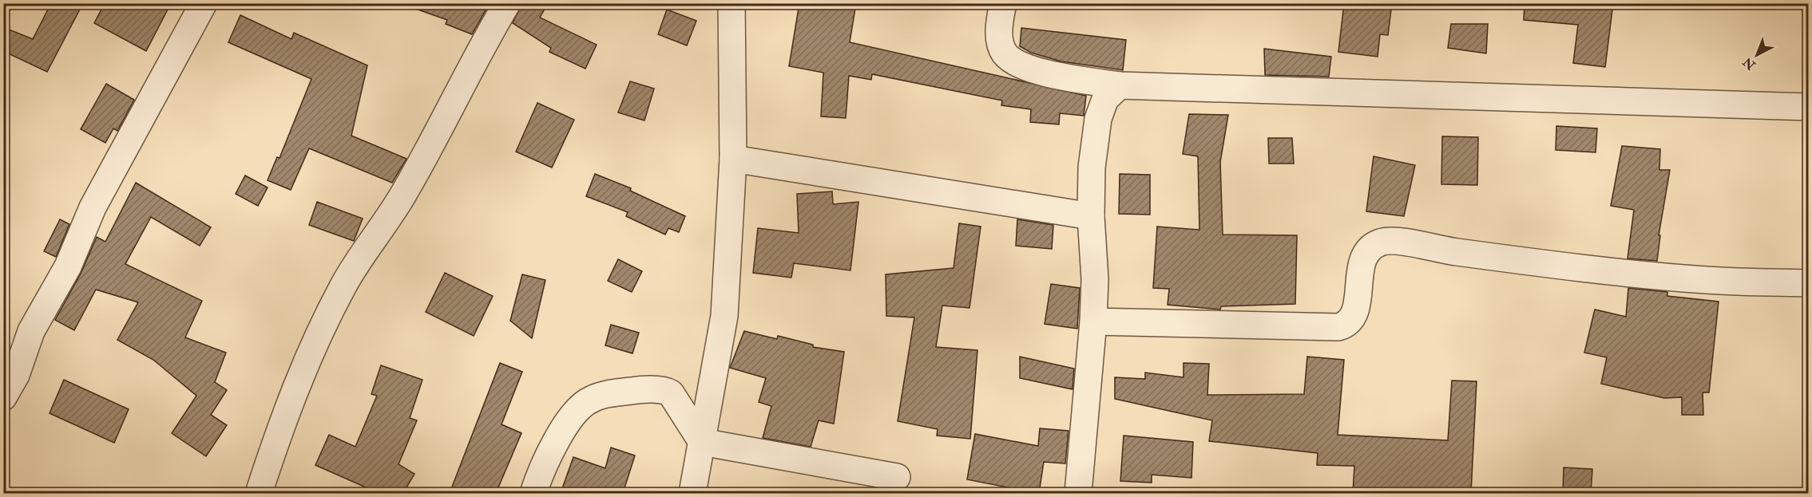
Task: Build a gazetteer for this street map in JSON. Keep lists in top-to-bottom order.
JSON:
{
  "north": "bottom left"
}
